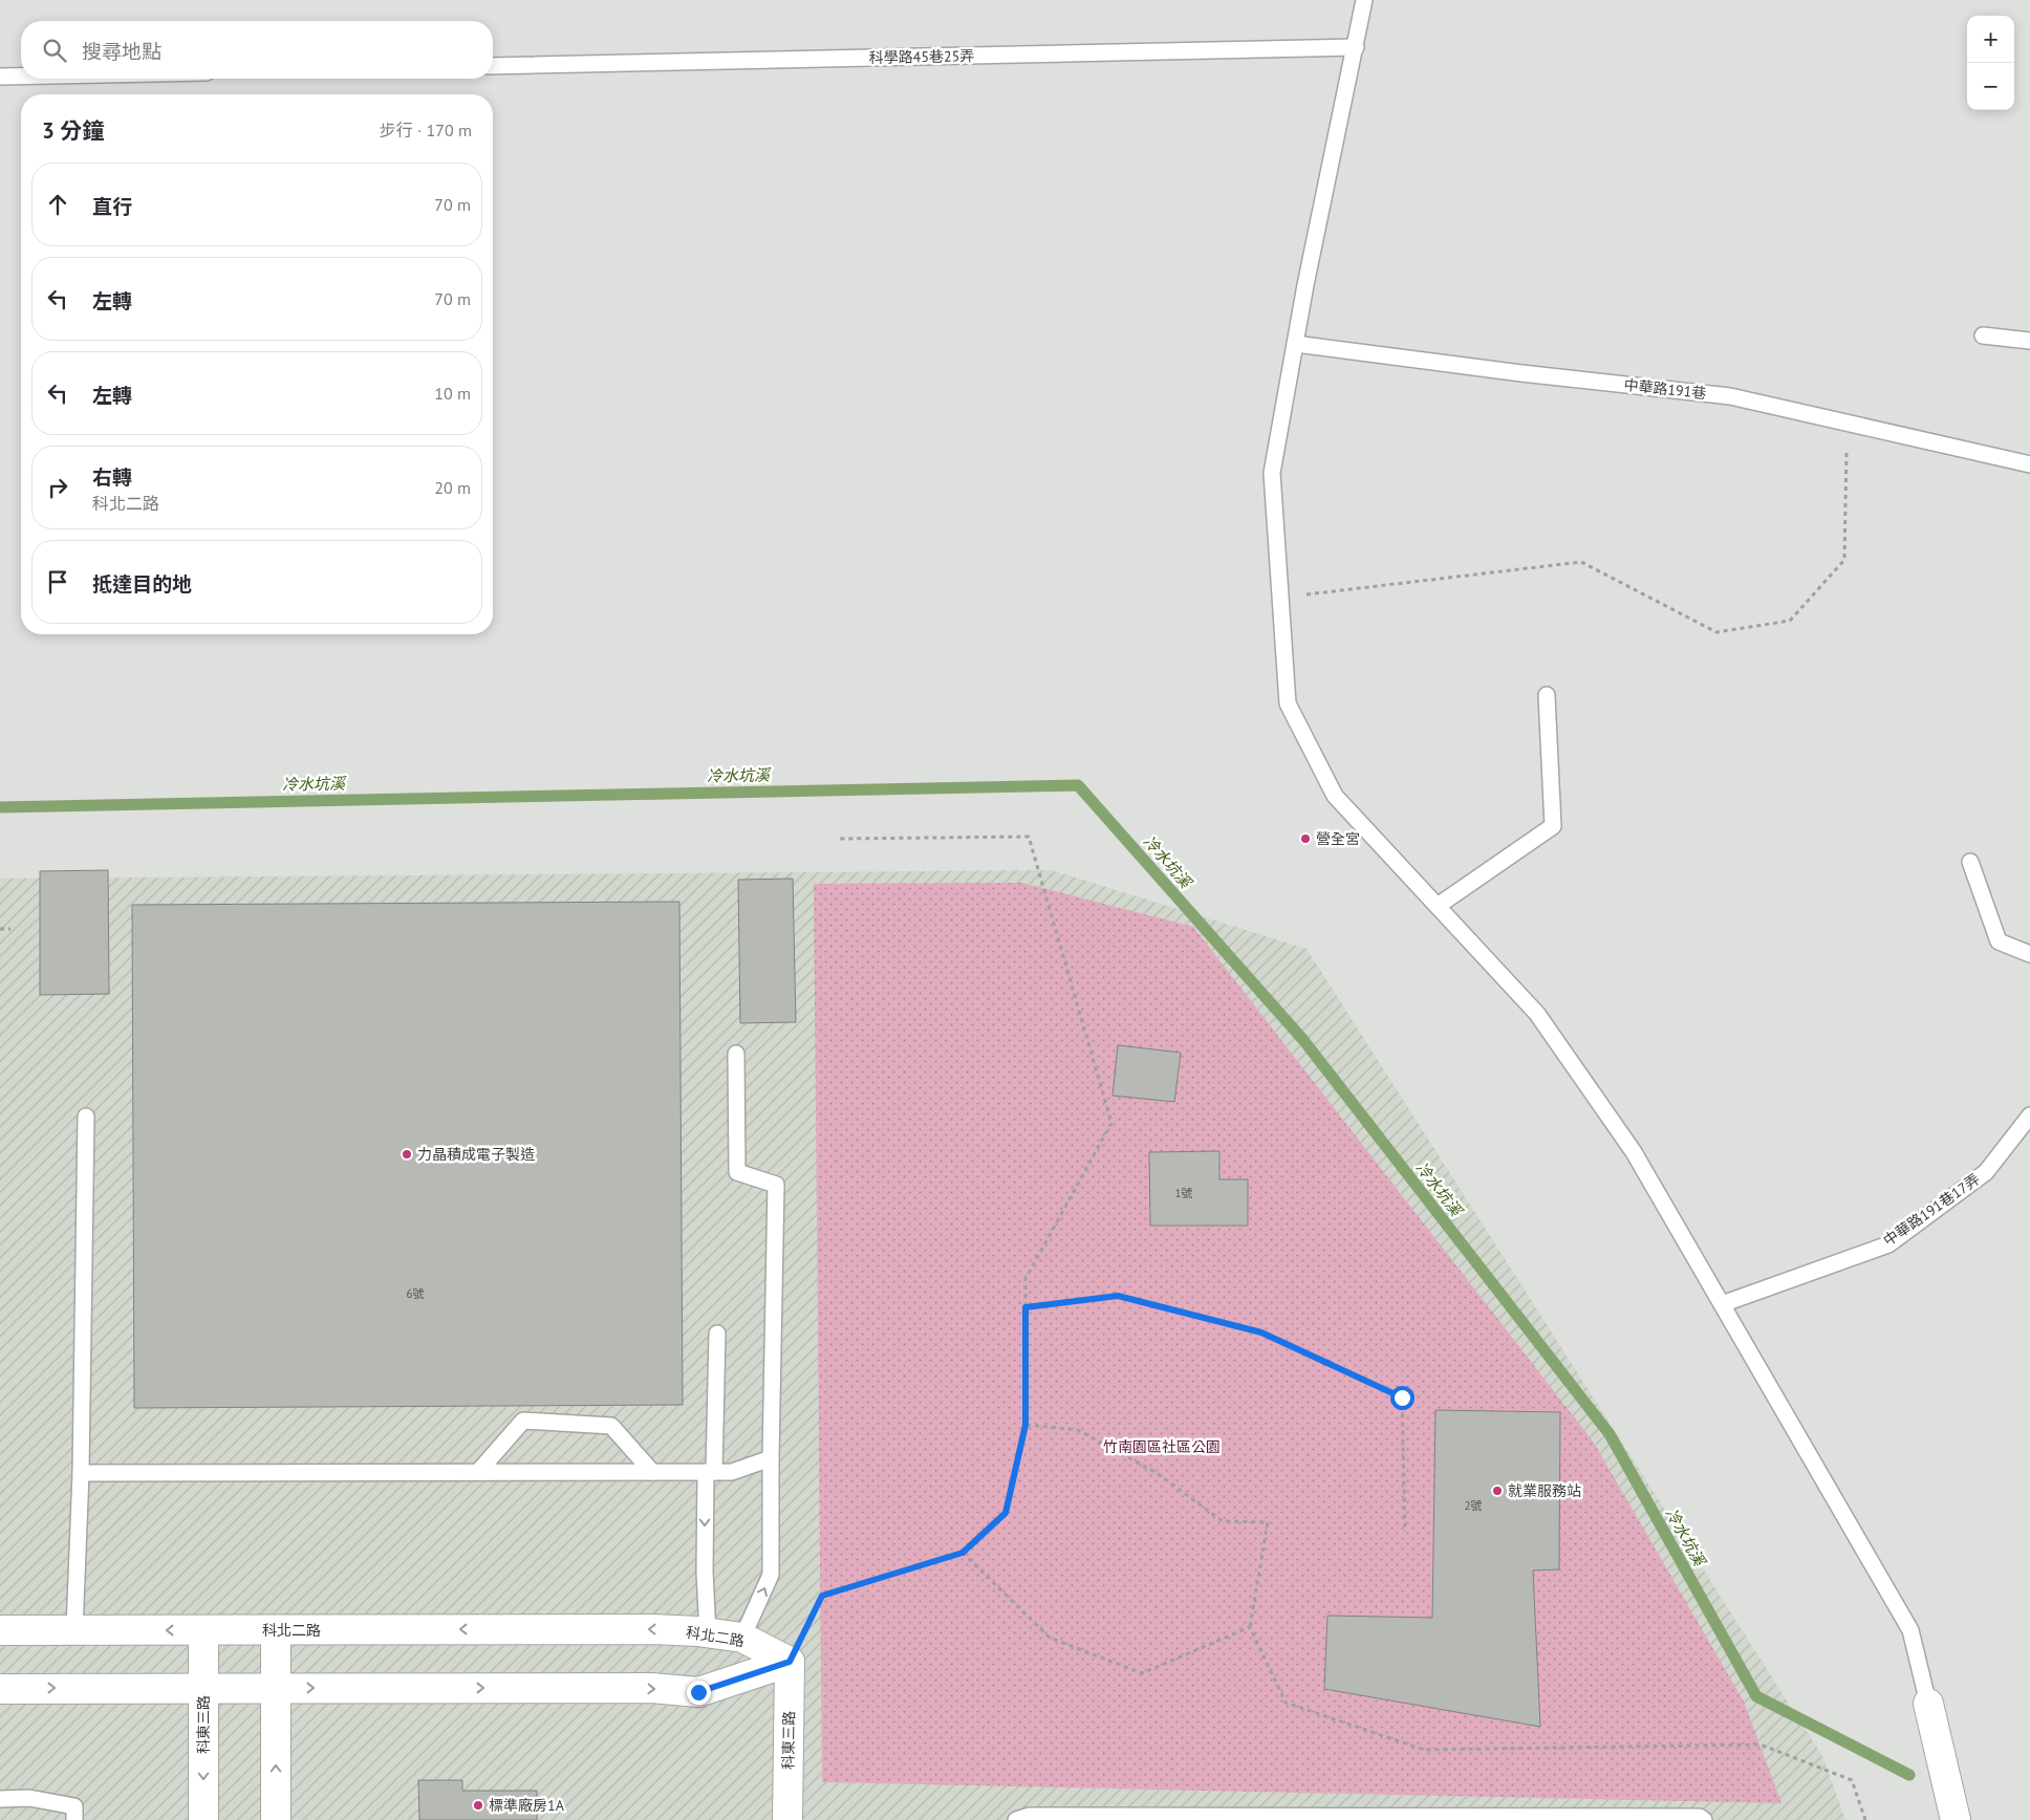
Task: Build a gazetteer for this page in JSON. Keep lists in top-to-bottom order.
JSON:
{
  "streets": {
    "street": ["科北二路", "科東三路"],
    "lane": ["科學路45巷25弄", "中華路191巷", "中華路191巷17弄"]
  },
  "crossings": [
    ["科北二路", "科東三路"]
  ],
  "water": ["冷水坑溪"],
  "parks": ["竹南園區社區公園"],
  "places": [
    "營全宮",
    "力晶積成電子製造",
    "就業服務站",
    "標準廠房1A"
  ],
  "house_numbers": ["1號", "6號", "2號"],
  "page": {
    "map_buttons": ["+", "−"],
    "search": "搜尋地點",
    "heading": ["3 分鐘", "步行 · 170 m"],
    "list": [
      ["直行", "70 m"],
      ["左轉", "70 m"],
      ["左轉", "10 m"],
      ["右轉", "科北二路", "20 m"],
      "抵達目的地"
    ]
  }
}
